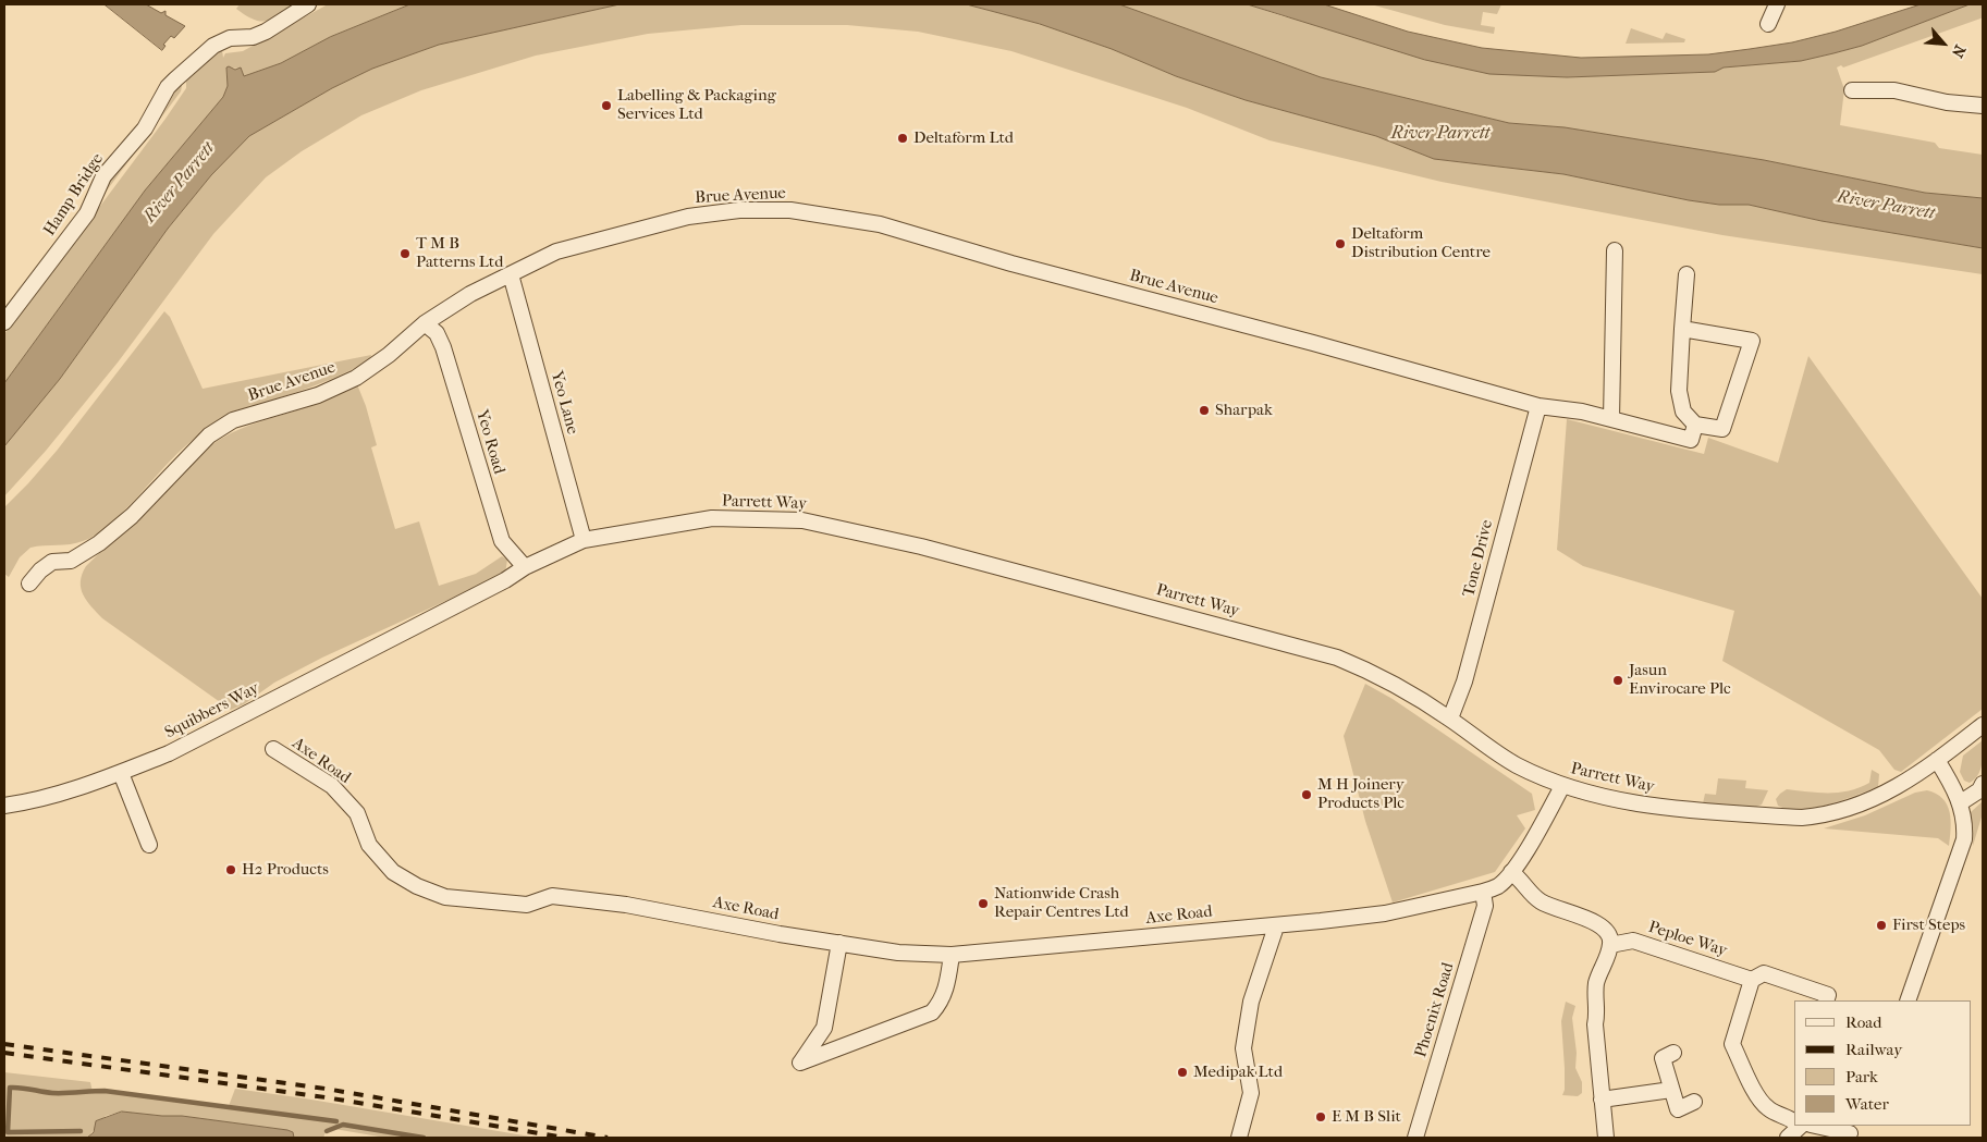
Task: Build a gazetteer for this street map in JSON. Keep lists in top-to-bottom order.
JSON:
{
  "streets": {
    "street": [
      "Hamp Bridge",
      "Brue Avenue",
      "Yeo Lane",
      "Yeo Road",
      "Parrett Way",
      "Tone Drive",
      "Squibbers Way",
      "Axe Road",
      "Peploe Way",
      "Phoenix Road"
    ]
  },
  "crossings": [
    ["Brue Avenue", "Yeo Lane"],
    ["Brue Avenue", "Yeo Road"],
    ["Brue Avenue", "Tone Drive"],
    ["Yeo Lane", "Parrett Way"],
    ["Yeo Road", "Parrett Way"],
    ["Parrett Way", "Tone Drive"],
    ["Parrett Way", "Squibbers Way"],
    ["Parrett Way", "Axe Road"],
    ["Axe Road", "Phoenix Road"]
  ],
  "water": ["River Parrett"],
  "places": [
    "Labelling & Packaging Services Ltd",
    "Deltaform Ltd",
    "Deltaform Distribution Centre",
    "T M B Patterns Ltd",
    "Sharpak",
    "Jasun Envirocare Plc",
    "M H Joinery Products Plc",
    "H2 Products",
    "Nationwide Crash Repair Centres Ltd",
    "First Steps",
    "Medipak Ltd",
    "E M B Slit"
  ],
  "legend": [
    "Road",
    "Railway",
    "Park",
    "Water"
  ],
  "north": "bottom right"
}
